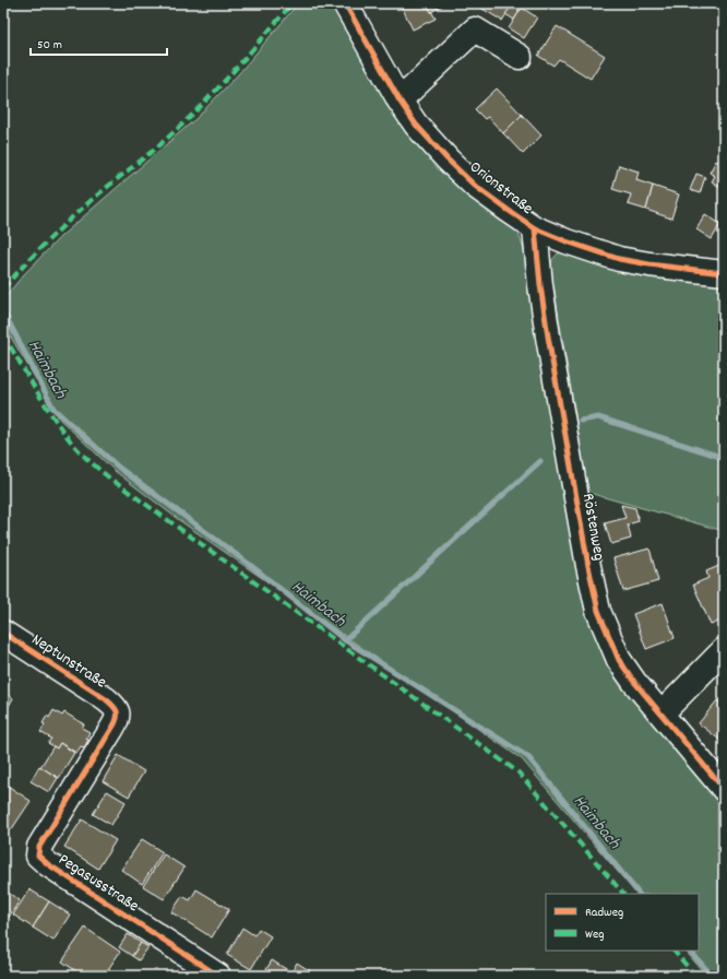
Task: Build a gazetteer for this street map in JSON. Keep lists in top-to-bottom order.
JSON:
{
  "streets": {
    "street": [
      "Orionstraße",
      "Röstenweg",
      "Neptunstraße",
      "Pegasusstraße"
    ]
  },
  "crossings": [
    ["Orionstraße", "Röstenweg"],
    ["Neptunstraße", "Pegasusstraße"]
  ],
  "water": ["Haimbach"],
  "legend": ["Radweg", "Weg"],
  "scale_bar": "50 m"
}
